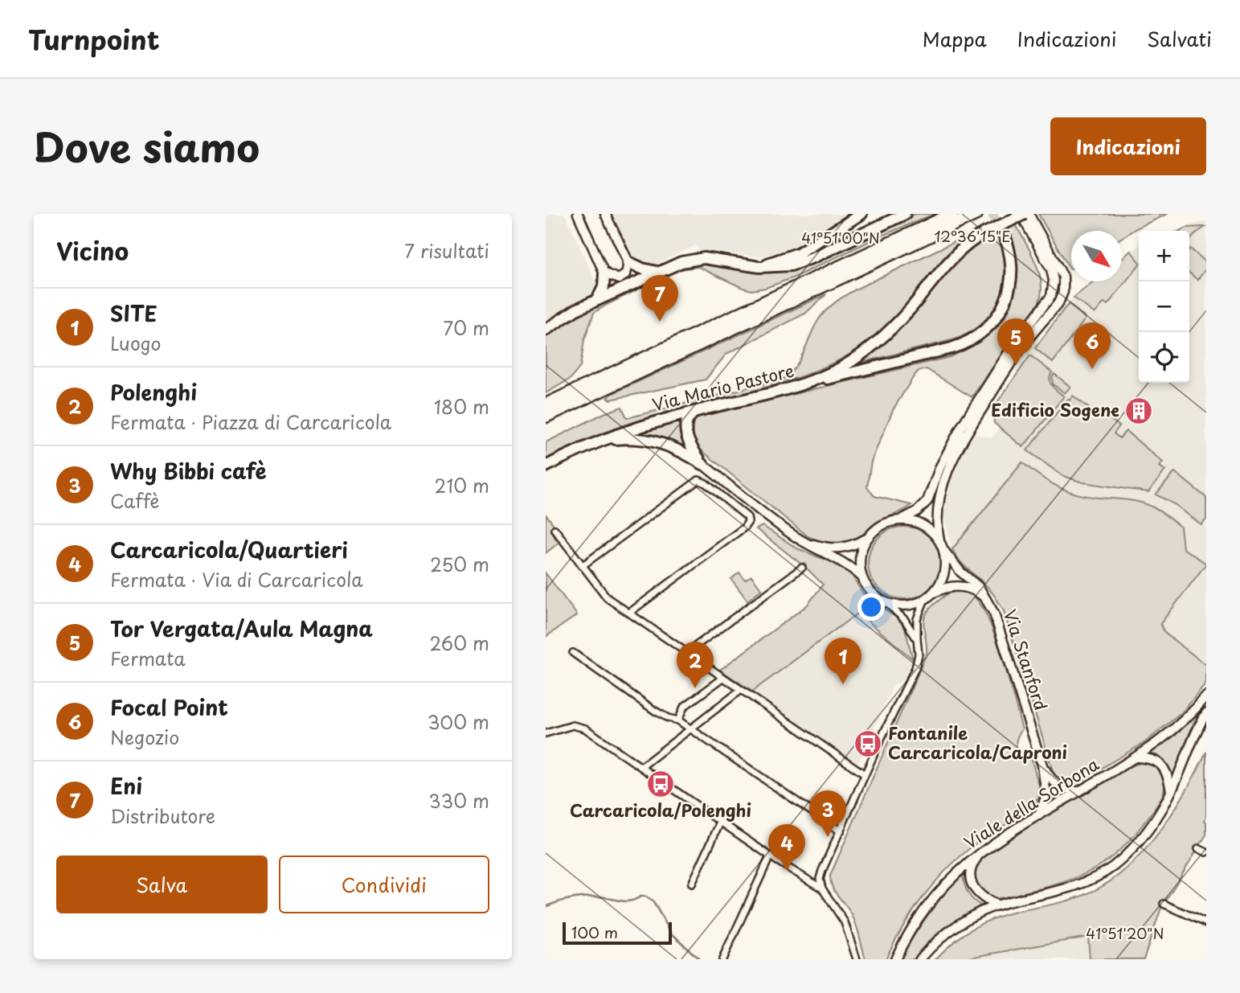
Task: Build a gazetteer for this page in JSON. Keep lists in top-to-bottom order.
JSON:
{
  "streets": {
    "highway": ["Via Mario Pastore"],
    "street": ["Via Stanford", "Viale della Sorbona"]
  },
  "crossings": [
    ["Via Stanford", "Viale della Sorbona"]
  ],
  "places": {
    "building": ["Edificio Sogene"],
    "bus stop": ["Fontanile Carcaricola/Caproni", "Carcaricola/Polenghi"]
  },
  "scale_bar": "100 m",
  "north": "bottom right",
  "page": {
    "header": "Turnpoint",
    "nav": ["Mappa", "Indicazioni", "Salvati"],
    "title": "Dove siamo",
    "buttons": [
      "Indicazioni",
      ["Salva", "Condividi"]
    ],
    "heading": ["Vicino", "7 risultati"],
    "map_buttons": ["+", "−"],
    "pins": [
      "7",
      "5",
      "6",
      "1",
      "2",
      "3",
      "4"
    ],
    "list": [
      {
        "mark": "1",
        "name": "SITE",
        "note": "Luogo",
        "value": "70 m"
      },
      {
        "mark": "2",
        "name": "Polenghi",
        "note": "Fermata · Piazza di Carcaricola",
        "value": "180 m"
      },
      {
        "mark": "3",
        "name": "Why Bibbi cafè",
        "note": "Caffè",
        "value": "210 m"
      },
      {
        "mark": "4",
        "name": "Carcaricola/Quartieri",
        "note": "Fermata · Via di Carcaricola",
        "value": "250 m"
      },
      {
        "mark": "5",
        "name": "Tor Vergata/Aula Magna",
        "note": "Fermata",
        "value": "260 m"
      },
      {
        "mark": "6",
        "name": "Focal Point",
        "note": "Negozio",
        "value": "300 m"
      },
      {
        "mark": "7",
        "name": "Eni",
        "note": "Distributore",
        "value": "330 m"
      }
    ],
    "scale": "100 m"
  },
  "coordinates": ["12°36'15\"E", "41°51'00\"N", "41°51'20\"N"]
}
